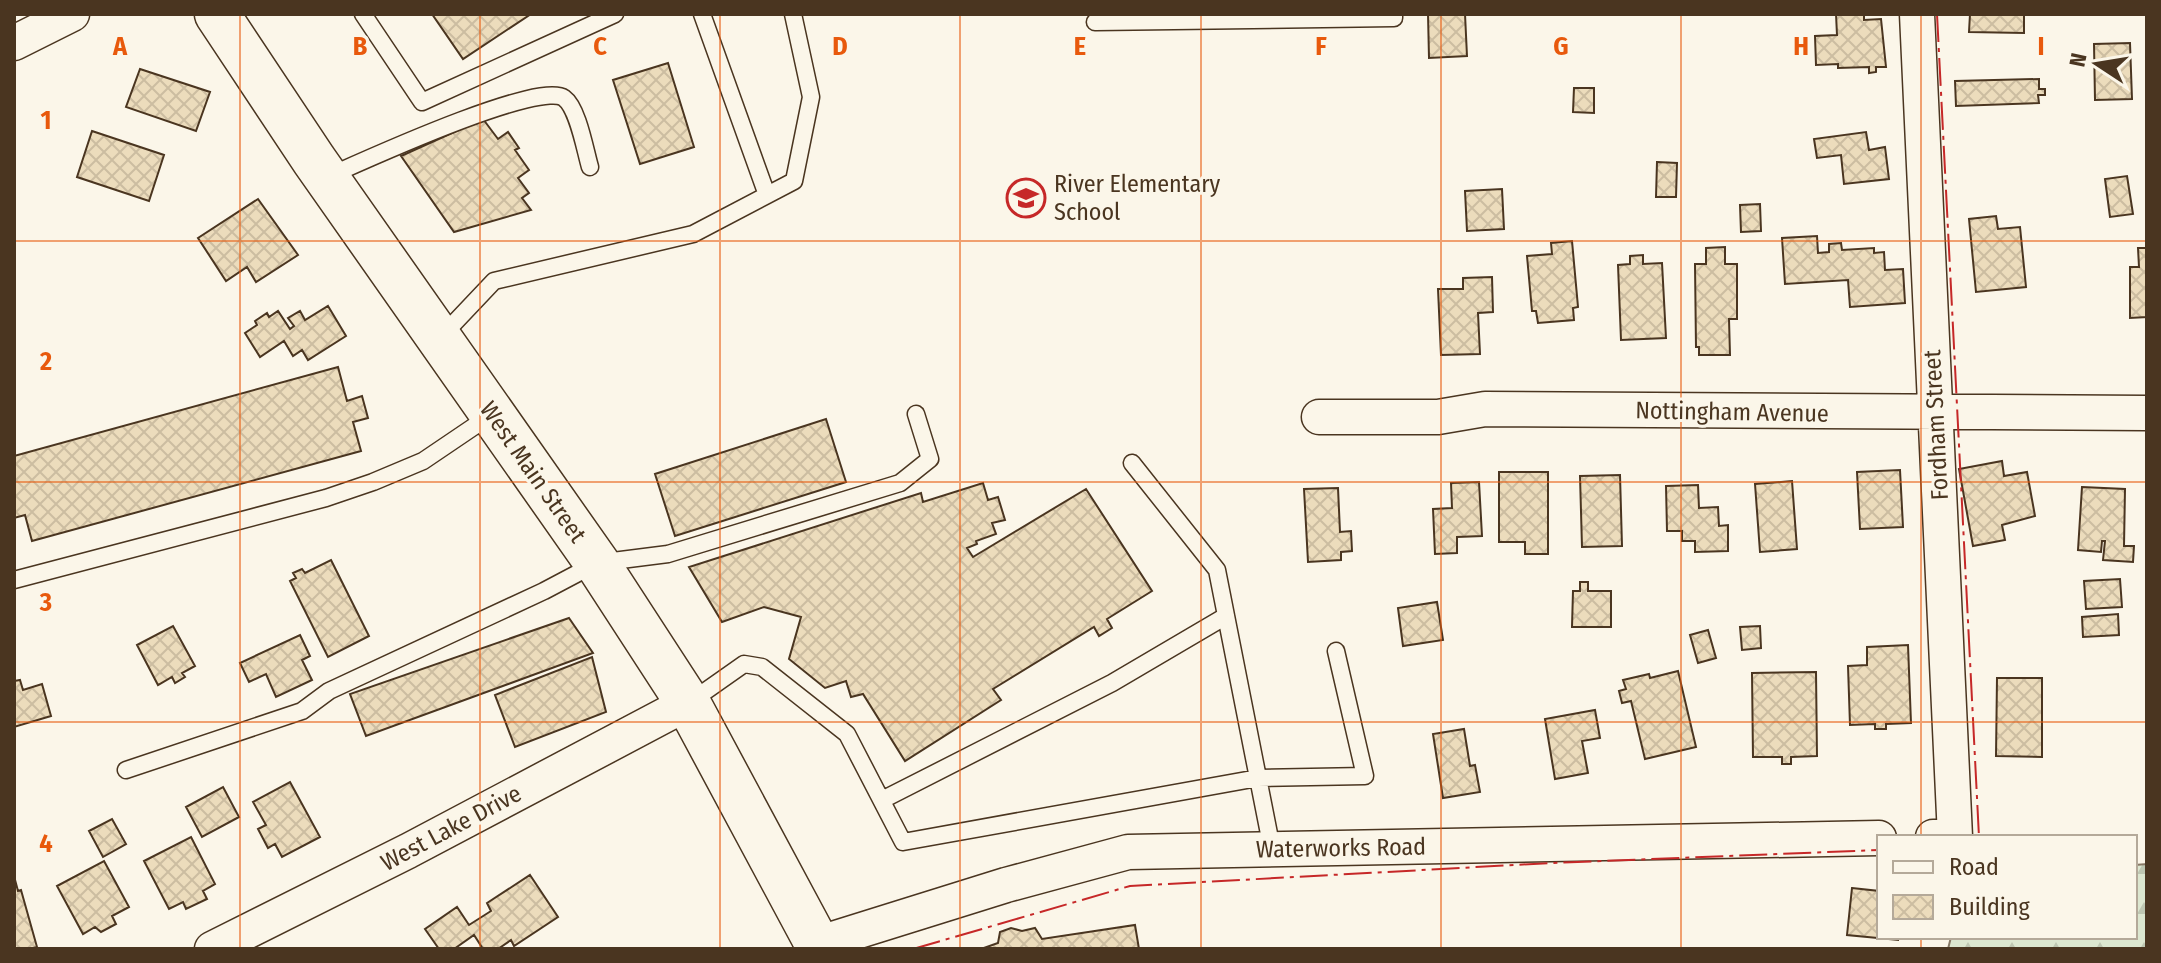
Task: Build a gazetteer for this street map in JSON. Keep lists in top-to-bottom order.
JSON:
{
  "streets": {
    "main road": ["West Main Street"],
    "street": [
      "Nottingham Avenue",
      "Fordham Street",
      "West Lake Drive",
      "Waterworks Road"
    ]
  },
  "crossings": [
    ["Nottingham Avenue", "Fordham Street"],
    ["West Main Street", "West Lake Drive"],
    ["West Main Street", "Waterworks Road"]
  ],
  "places": {
    "school or university": ["River Elementary School"]
  },
  "legend": ["Road", "Building"],
  "north": "left",
  "grid": {
    "columns": [
      "A",
      "B",
      "C",
      "D",
      "E",
      "F",
      "G",
      "H",
      "I"
    ],
    "rows": [
      "1",
      "2",
      "3",
      "4"
    ]
  }
}
